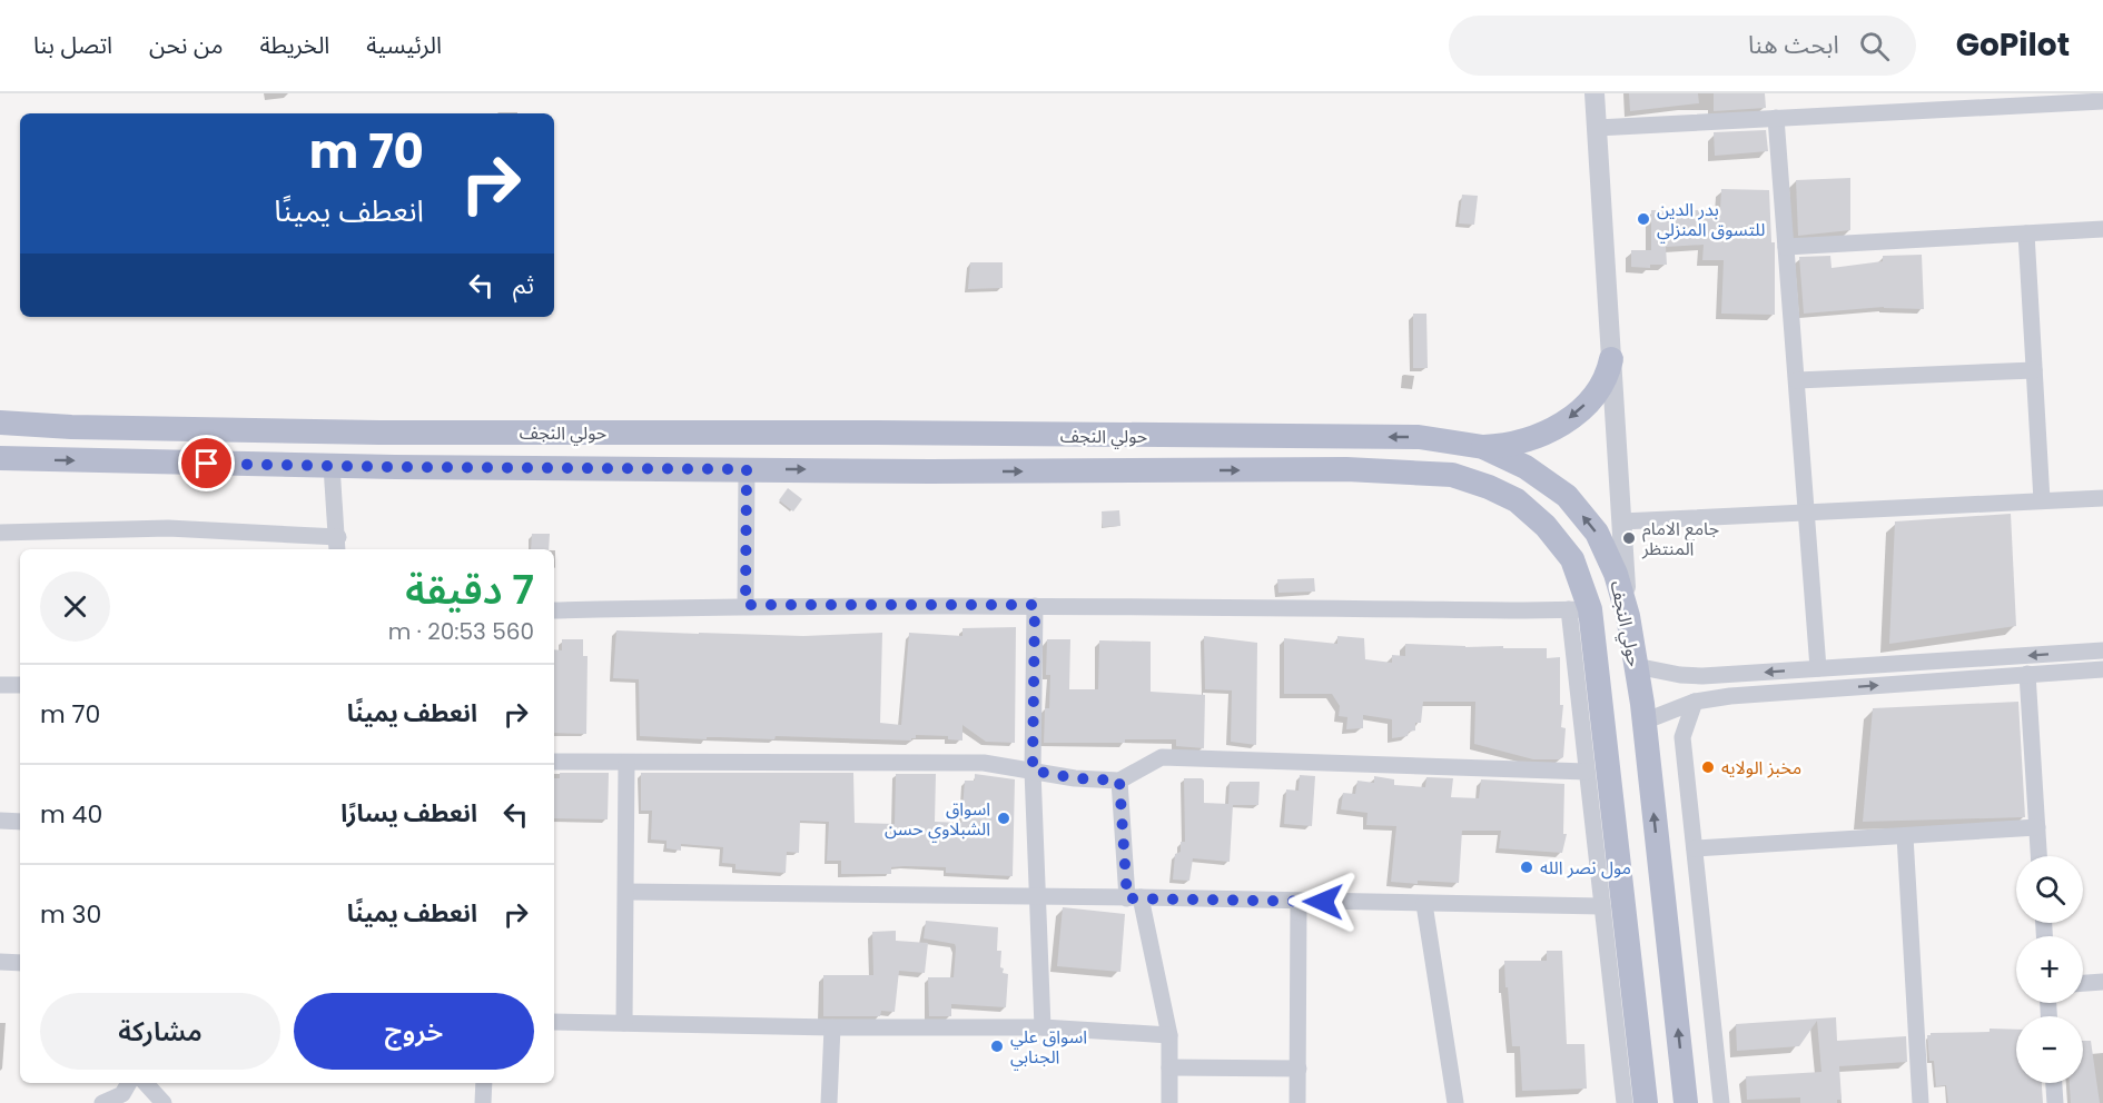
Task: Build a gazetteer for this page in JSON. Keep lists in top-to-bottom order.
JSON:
{
  "streets": {
    "main road": ["حولي النجف"]
  },
  "places": [
    "بدر الدين للتسوق المنزلي",
    "جامع الامام المنتظر",
    "مخبز الولايه",
    "اسواق الشبلاوي حسن",
    "مول نصر الله",
    "اسواق علي الجنابي"
  ],
  "page": {
    "header": "GoPilot",
    "search": "ابحث هنا",
    "nav": [
      "الرئيسية",
      "الخريطة",
      "من نحن",
      "اتصل بنا"
    ],
    "turn": ["70 m", "انعطف يمينًا"],
    "then": "ثم",
    "heading": ["7 دقيقة", "560 m · 20:53"],
    "list": [
      {
        "name": "انعطف يمينًا",
        "value": "70 m"
      },
      {
        "name": "انعطف يسارًا",
        "value": "40 m"
      },
      {
        "name": "انعطف يمينًا",
        "value": "30 m"
      }
    ],
    "map_buttons": ["+", "−"],
    "buttons": ["خروج", "مشاركة"]
  }
}
